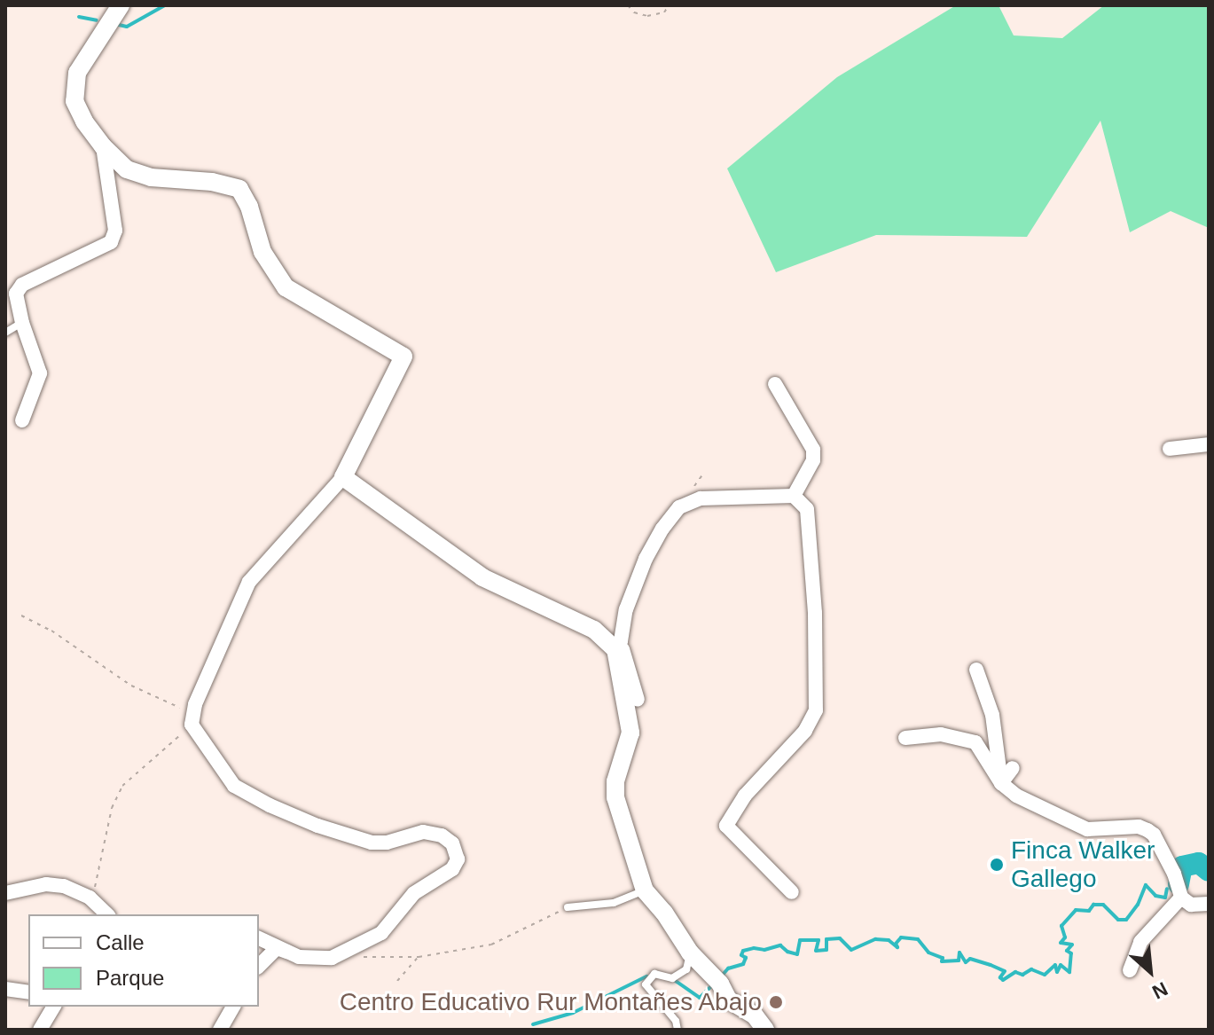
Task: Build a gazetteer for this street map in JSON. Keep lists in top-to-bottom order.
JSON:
{
  "places": ["Finca Walker Gallego", "Centro Educativo Rur Montañes Abajo"],
  "legend": ["Calle", "Parque"],
  "north": "bottom right"
}
